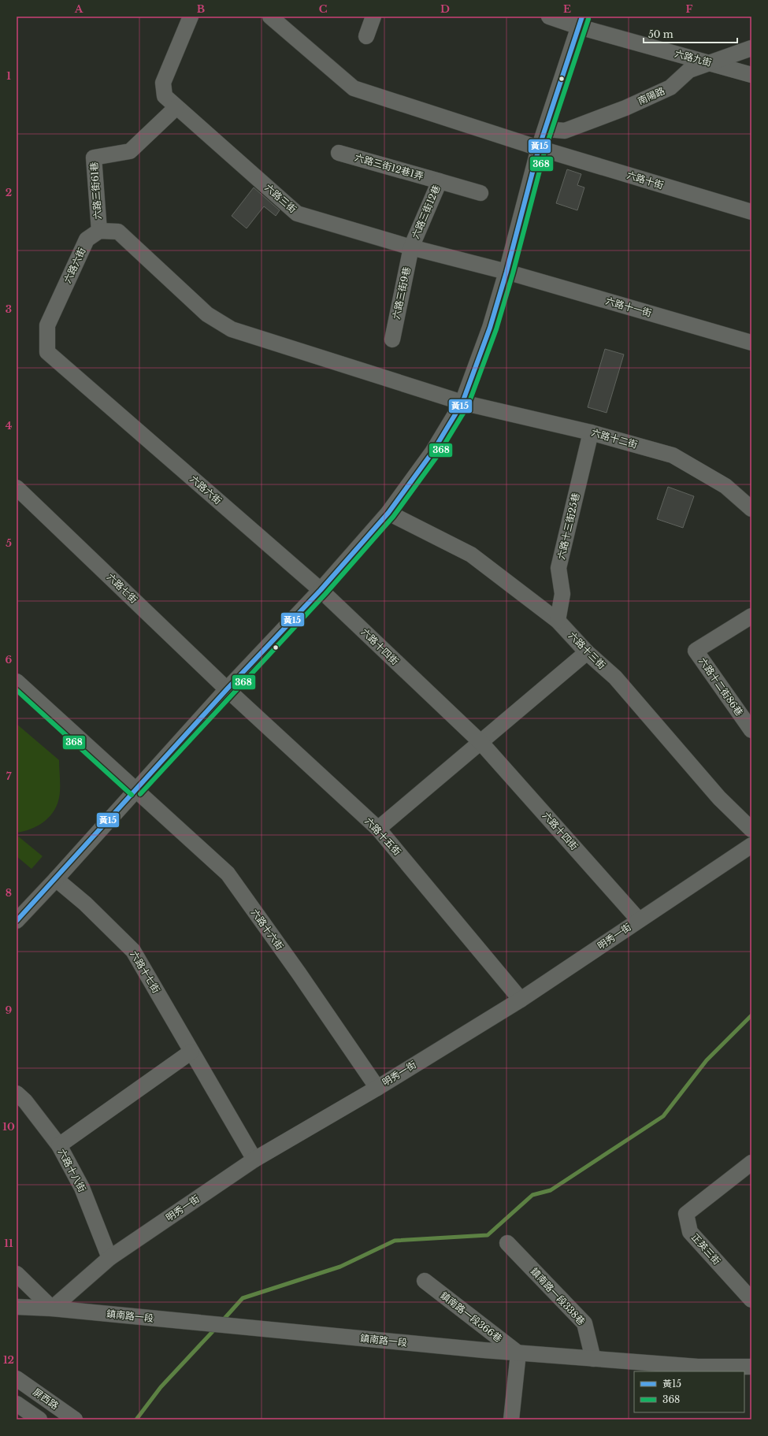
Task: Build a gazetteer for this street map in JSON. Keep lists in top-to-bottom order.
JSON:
{
  "streets": {
    "street": [
      "六路九街",
      "南陽路",
      "六路三街12巷1弄",
      "六路十街",
      "六路三街61巷",
      "六路三街",
      "六路三街12巷",
      "六路六街",
      "六路三街9巷",
      "六路十一街",
      "六路十二街",
      "六路十三街25巷",
      "六路七街",
      "六路十四街",
      "六路十三街",
      "六路十二街86巷",
      "六路十五街",
      "六路十六街",
      "明秀一街",
      "六路十七街",
      "六路十八街",
      "正英三街",
      "鎮南路一段338巷",
      "鎮南路一段",
      "鎮南路一段366巷",
      "屏西路"
    ]
  },
  "crossings": [
    ["六路九街", "南陽路"],
    ["六路三街12巷1弄", "六路三街12巷"],
    ["六路三街61巷", "六路三街"],
    ["六路三街61巷", "六路六街"],
    ["六路三街", "六路三街12巷"],
    ["六路三街", "六路三街9巷"],
    ["六路三街", "六路十一街"],
    ["六路三街12巷", "六路三街9巷"],
    ["六路六街", "六路十四街"],
    ["六路十二街", "六路十三街25巷"],
    ["六路十三街25巷", "六路十三街"],
    ["六路七街", "六路十五街"],
    ["六路十四街", "明秀一街"],
    ["六路十五街", "明秀一街"],
    ["六路十六街", "明秀一街"],
    ["明秀一街", "六路十七街"],
    ["明秀一街", "六路十八街"],
    ["明秀一街", "鎮南路一段"],
    ["鎮南路一段338巷", "鎮南路一段"],
    ["鎮南路一段", "鎮南路一段366巷"]
  ],
  "lines": ["transit line 黃15", "transit line 368"],
  "legend": ["黃15", "368"],
  "scale_bar": "50 m",
  "grid": {
    "columns": [
      "A",
      "B",
      "C",
      "D",
      "E",
      "F"
    ],
    "rows": [
      "1",
      "2",
      "3",
      "4",
      "5",
      "6",
      "7",
      "8",
      "9",
      "10",
      "11",
      "12"
    ]
  }
}
